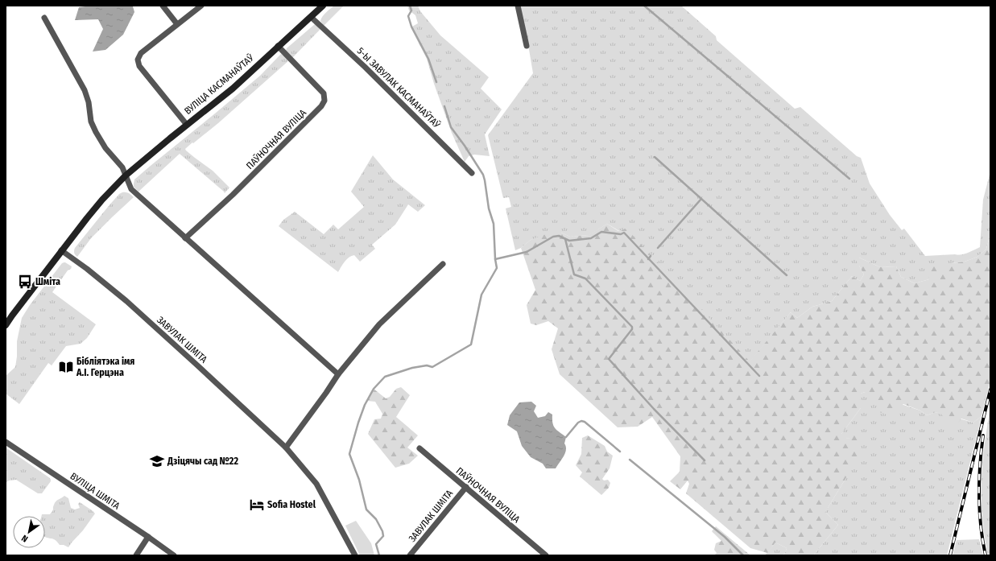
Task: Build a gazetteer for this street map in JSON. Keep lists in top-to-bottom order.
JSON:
{
  "streets": {
    "main road": ["ВУЛІЦА КАСМАНАЎТАЎ"],
    "street": [
      "5-Ы ЗАВУЛАК КАСМАНАЎТАЎ",
      "ПАЎНОЧНАЯ ВУЛІЦА",
      "ЗАВУЛАК ШМІТА",
      "ВУЛІЦА ШМІТА"
    ]
  },
  "crossings": [
    ["ВУЛІЦА КАСМАНАЎТАЎ", "5-Ы ЗАВУЛАК КАСМАНАЎТАЎ"],
    ["ВУЛІЦА КАСМАНАЎТАЎ", "ПАЎНОЧНАЯ ВУЛІЦА"],
    ["ВУЛІЦА КАСМАНАЎТАЎ", "ЗАВУЛАК ШМІТА"],
    ["ПАЎНОЧНАЯ ВУЛІЦА", "ЗАВУЛАК ШМІТА"]
  ],
  "places": {
    "bus stop": ["Шміта"],
    "library": ["Бібліятэка імя А.І. Герцэна"],
    "school or university": ["Дзіцячы сад №22"],
    "hotel": ["Sofia Hostel"]
  },
  "north": "bottom left"
}
